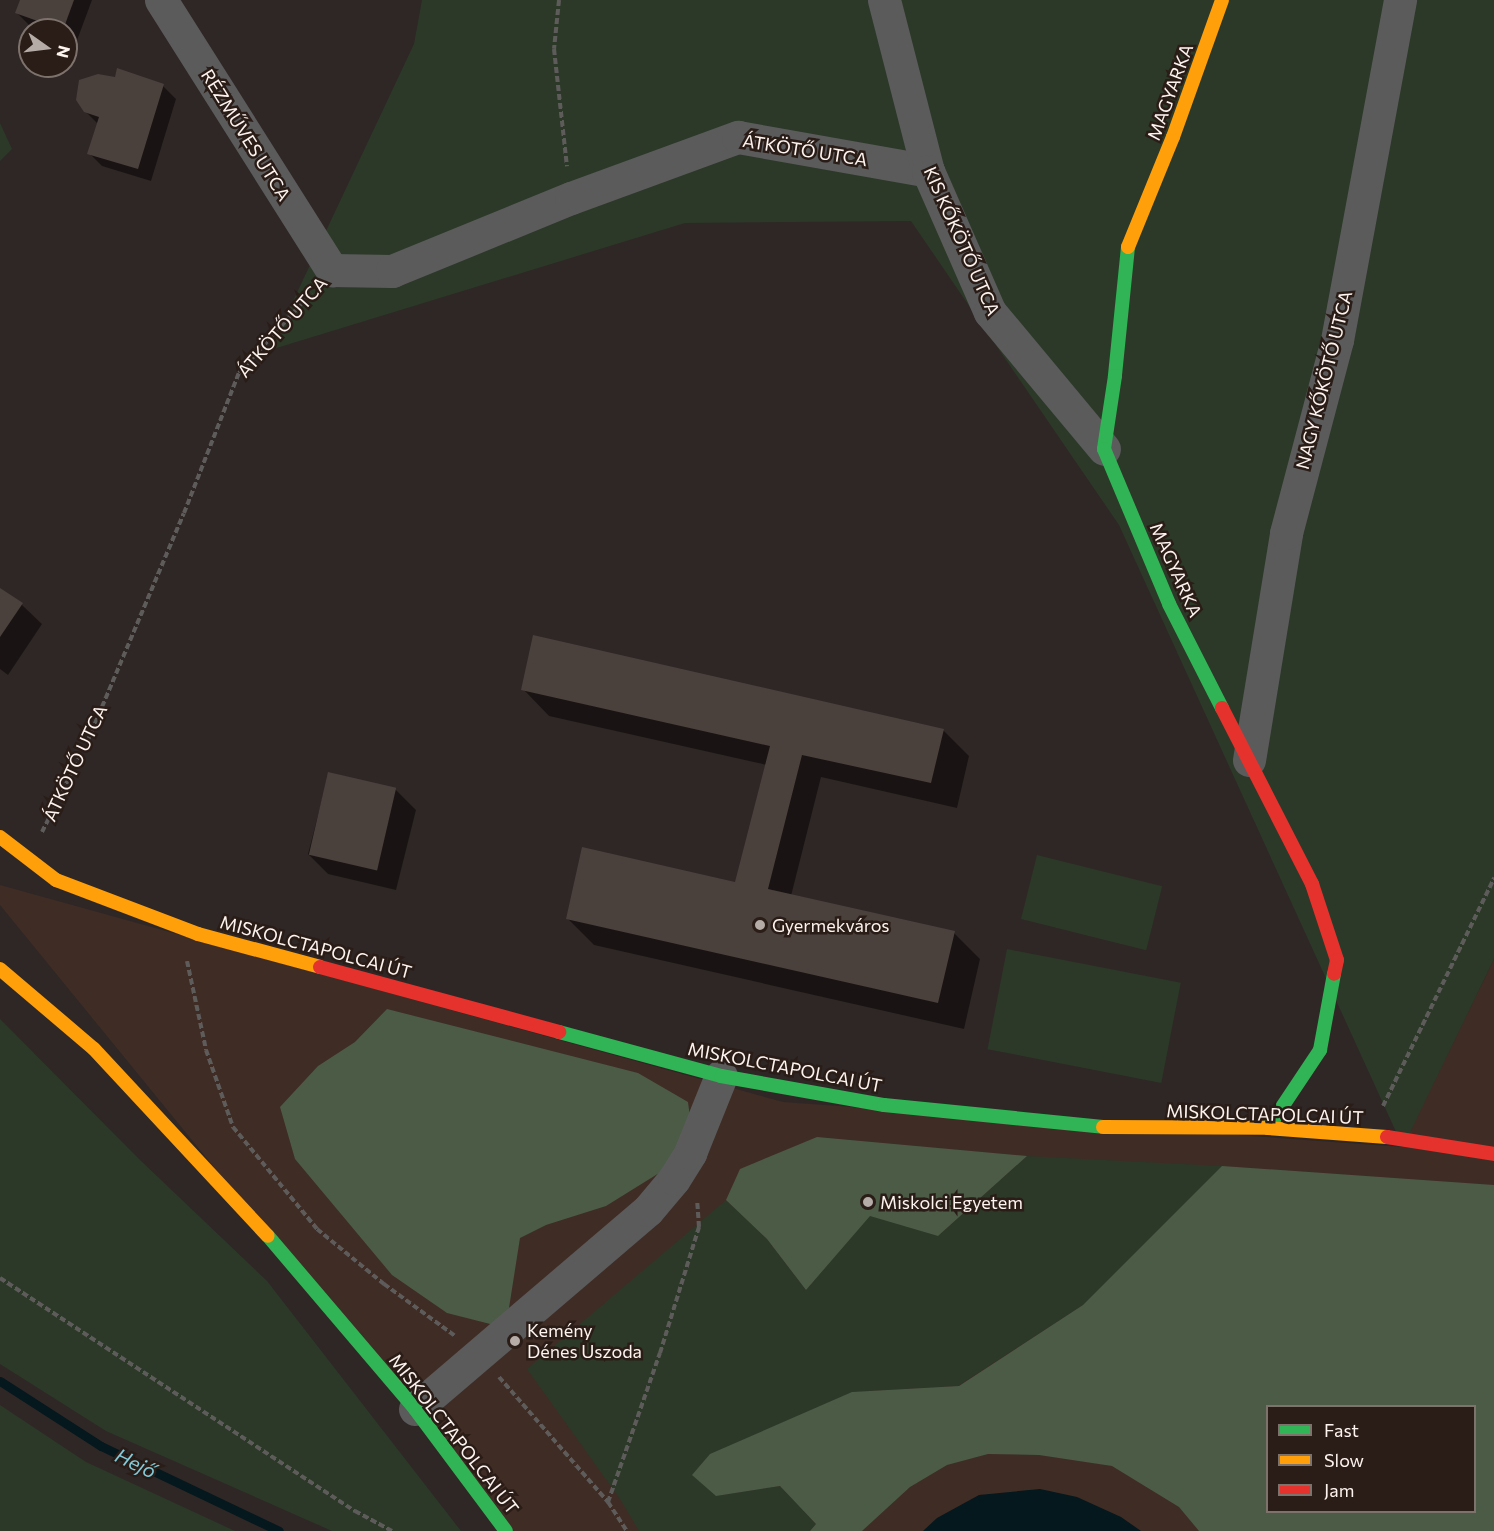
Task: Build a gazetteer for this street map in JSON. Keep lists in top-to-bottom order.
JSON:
{
  "streets": {
    "street": [
      "MAGYARKA",
      "RÉZMŰVES UTCA",
      "ÁTKÖTŐ UTCA",
      "KIS KŐKÖTŐ UTCA",
      "NAGY KŐKÖTŐ UTCA",
      "MISKOLCTAPOLCAI ÚT"
    ]
  },
  "crossings": [
    ["MAGYARKA", "KIS KŐKÖTŐ UTCA"],
    ["MAGYARKA", "NAGY KŐKÖTŐ UTCA"],
    ["MAGYARKA", "MISKOLCTAPOLCAI ÚT"],
    ["RÉZMŰVES UTCA", "ÁTKÖTŐ UTCA"],
    ["ÁTKÖTŐ UTCA", "KIS KŐKÖTŐ UTCA"],
    ["ÁTKÖTŐ UTCA", "MISKOLCTAPOLCAI ÚT"]
  ],
  "water": ["Hejő"],
  "places": ["Gyermekváros", "Miskolci Egyetem", "Kemény Dénes Uszoda"],
  "legend": ["Fast", "Slow", "Jam"],
  "north": "right"
}
